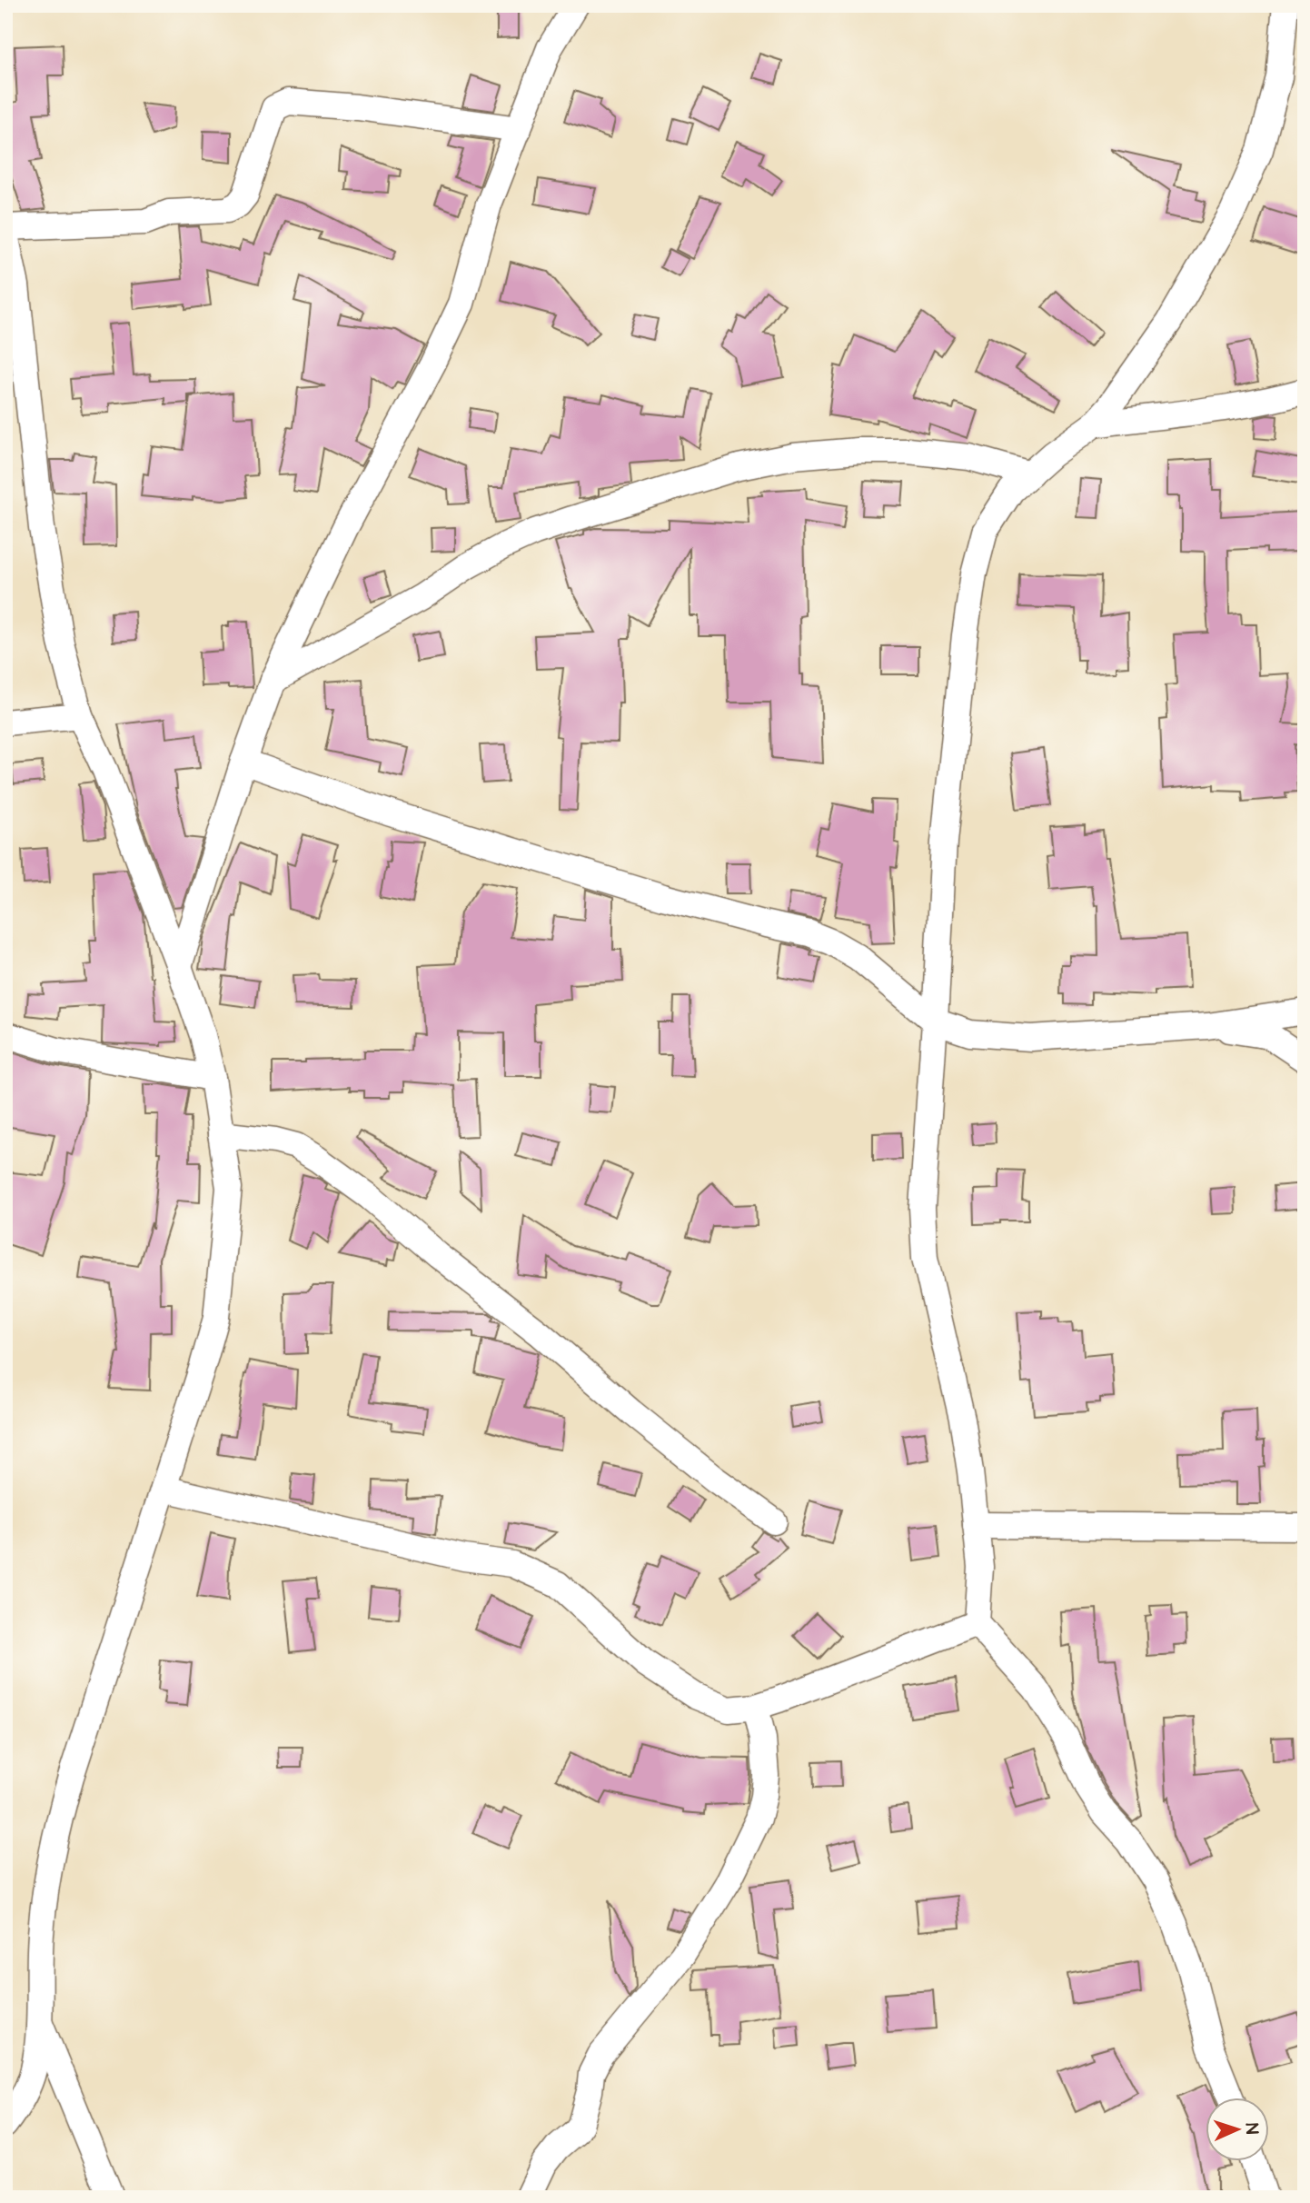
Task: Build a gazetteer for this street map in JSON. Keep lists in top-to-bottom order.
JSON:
{
  "north": "right"
}
